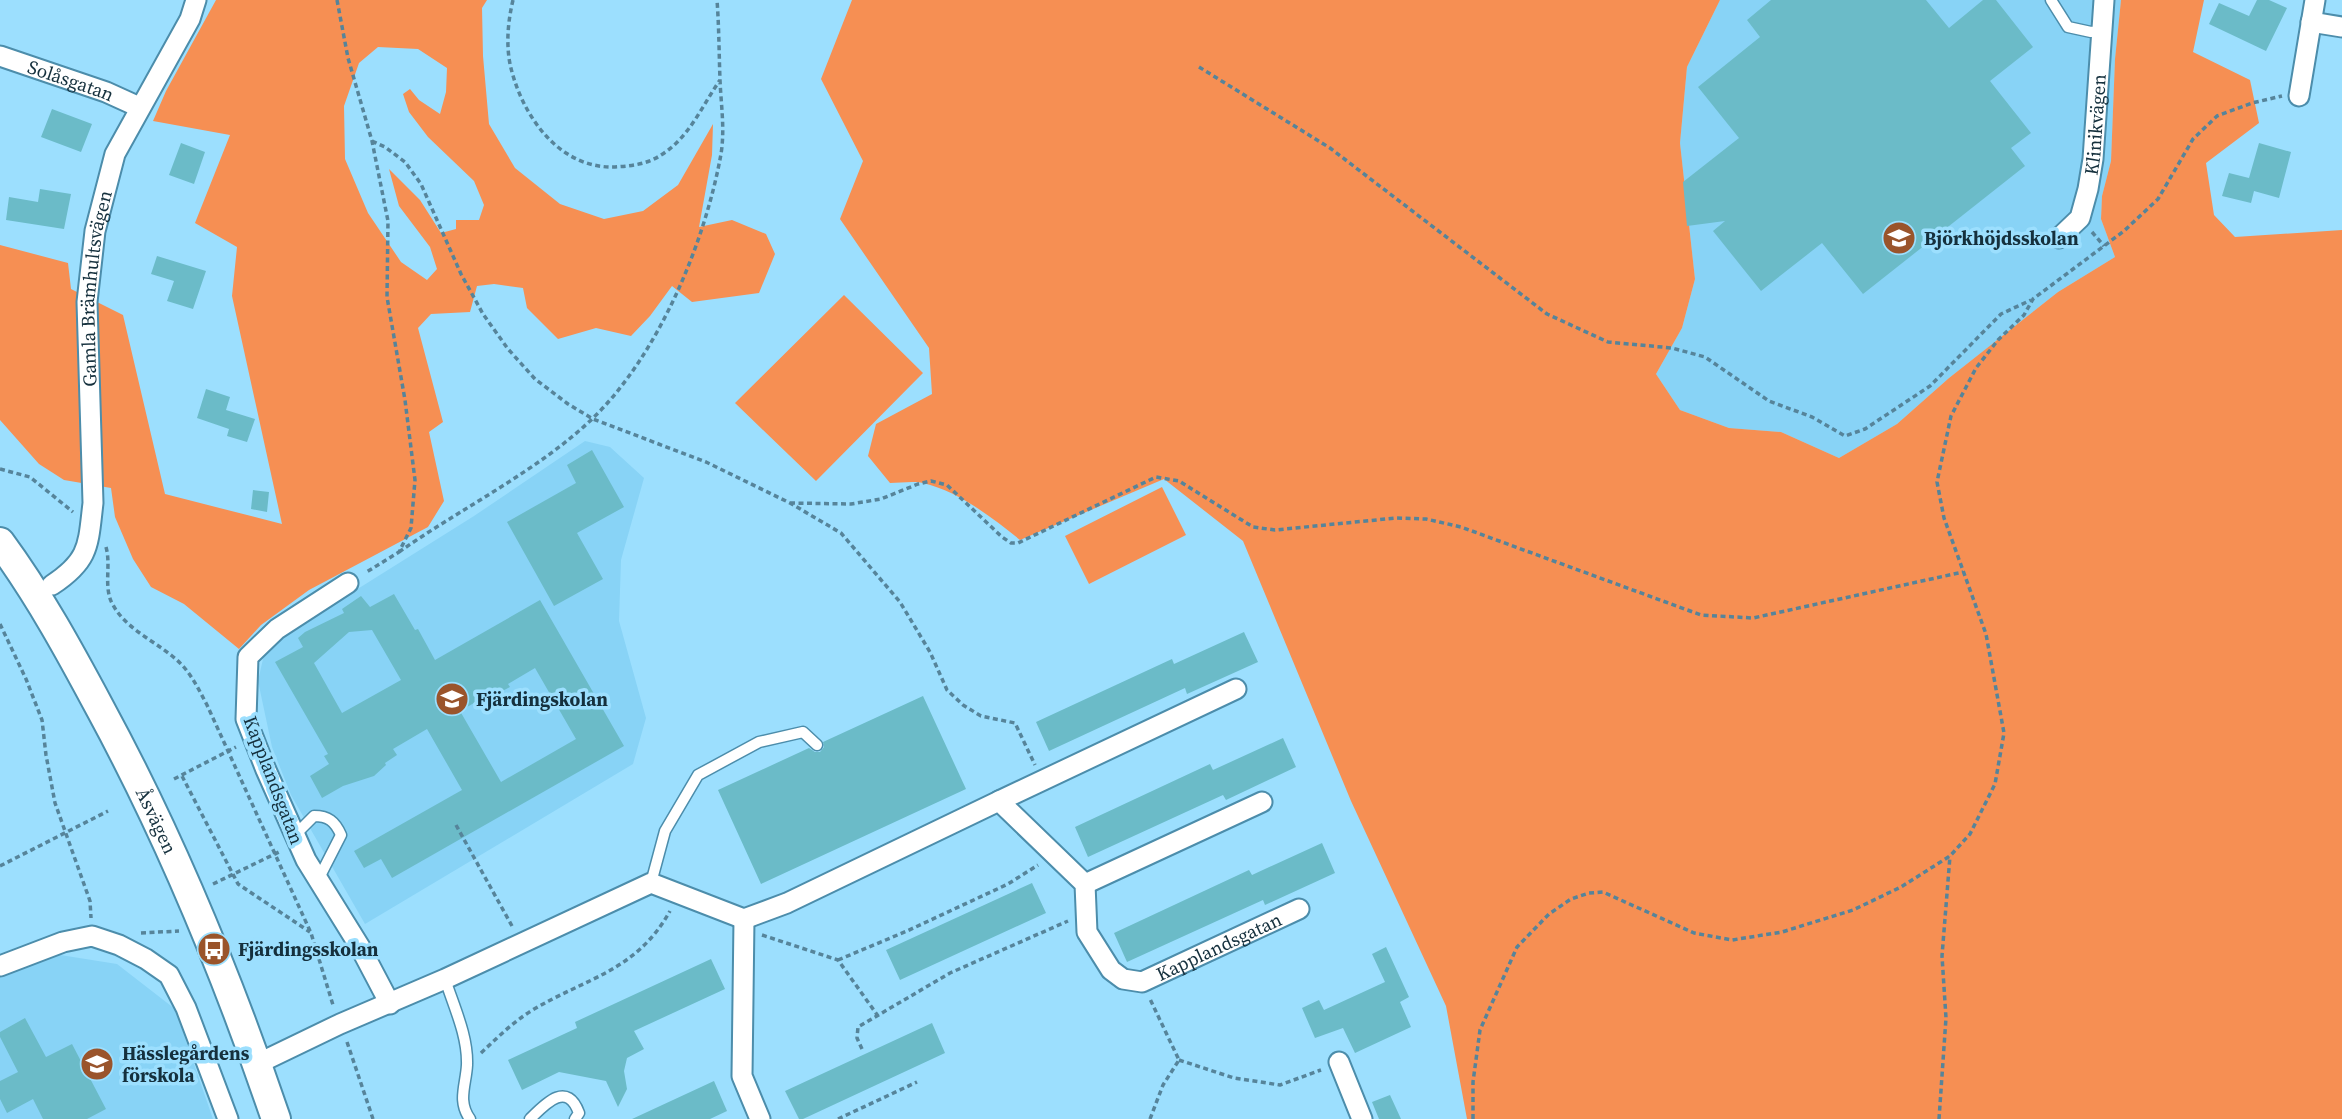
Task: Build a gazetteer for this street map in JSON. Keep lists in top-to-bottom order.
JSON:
{
  "streets": {
    "street": [
      "Solåsgatan",
      "Klinikvägen",
      "Gamla Brämhultsvägen",
      "Kapplandsgatan",
      "Åsvägen"
    ]
  },
  "crossings": [
    ["Solåsgatan", "Gamla Brämhultsvägen"]
  ],
  "places": {
    "school or university": ["Björkhöjdsskolan", "Fjärdingskolan", "Hässlegårdens förskola"],
    "bus stop": ["Fjärdingsskolan"]
  }
}
